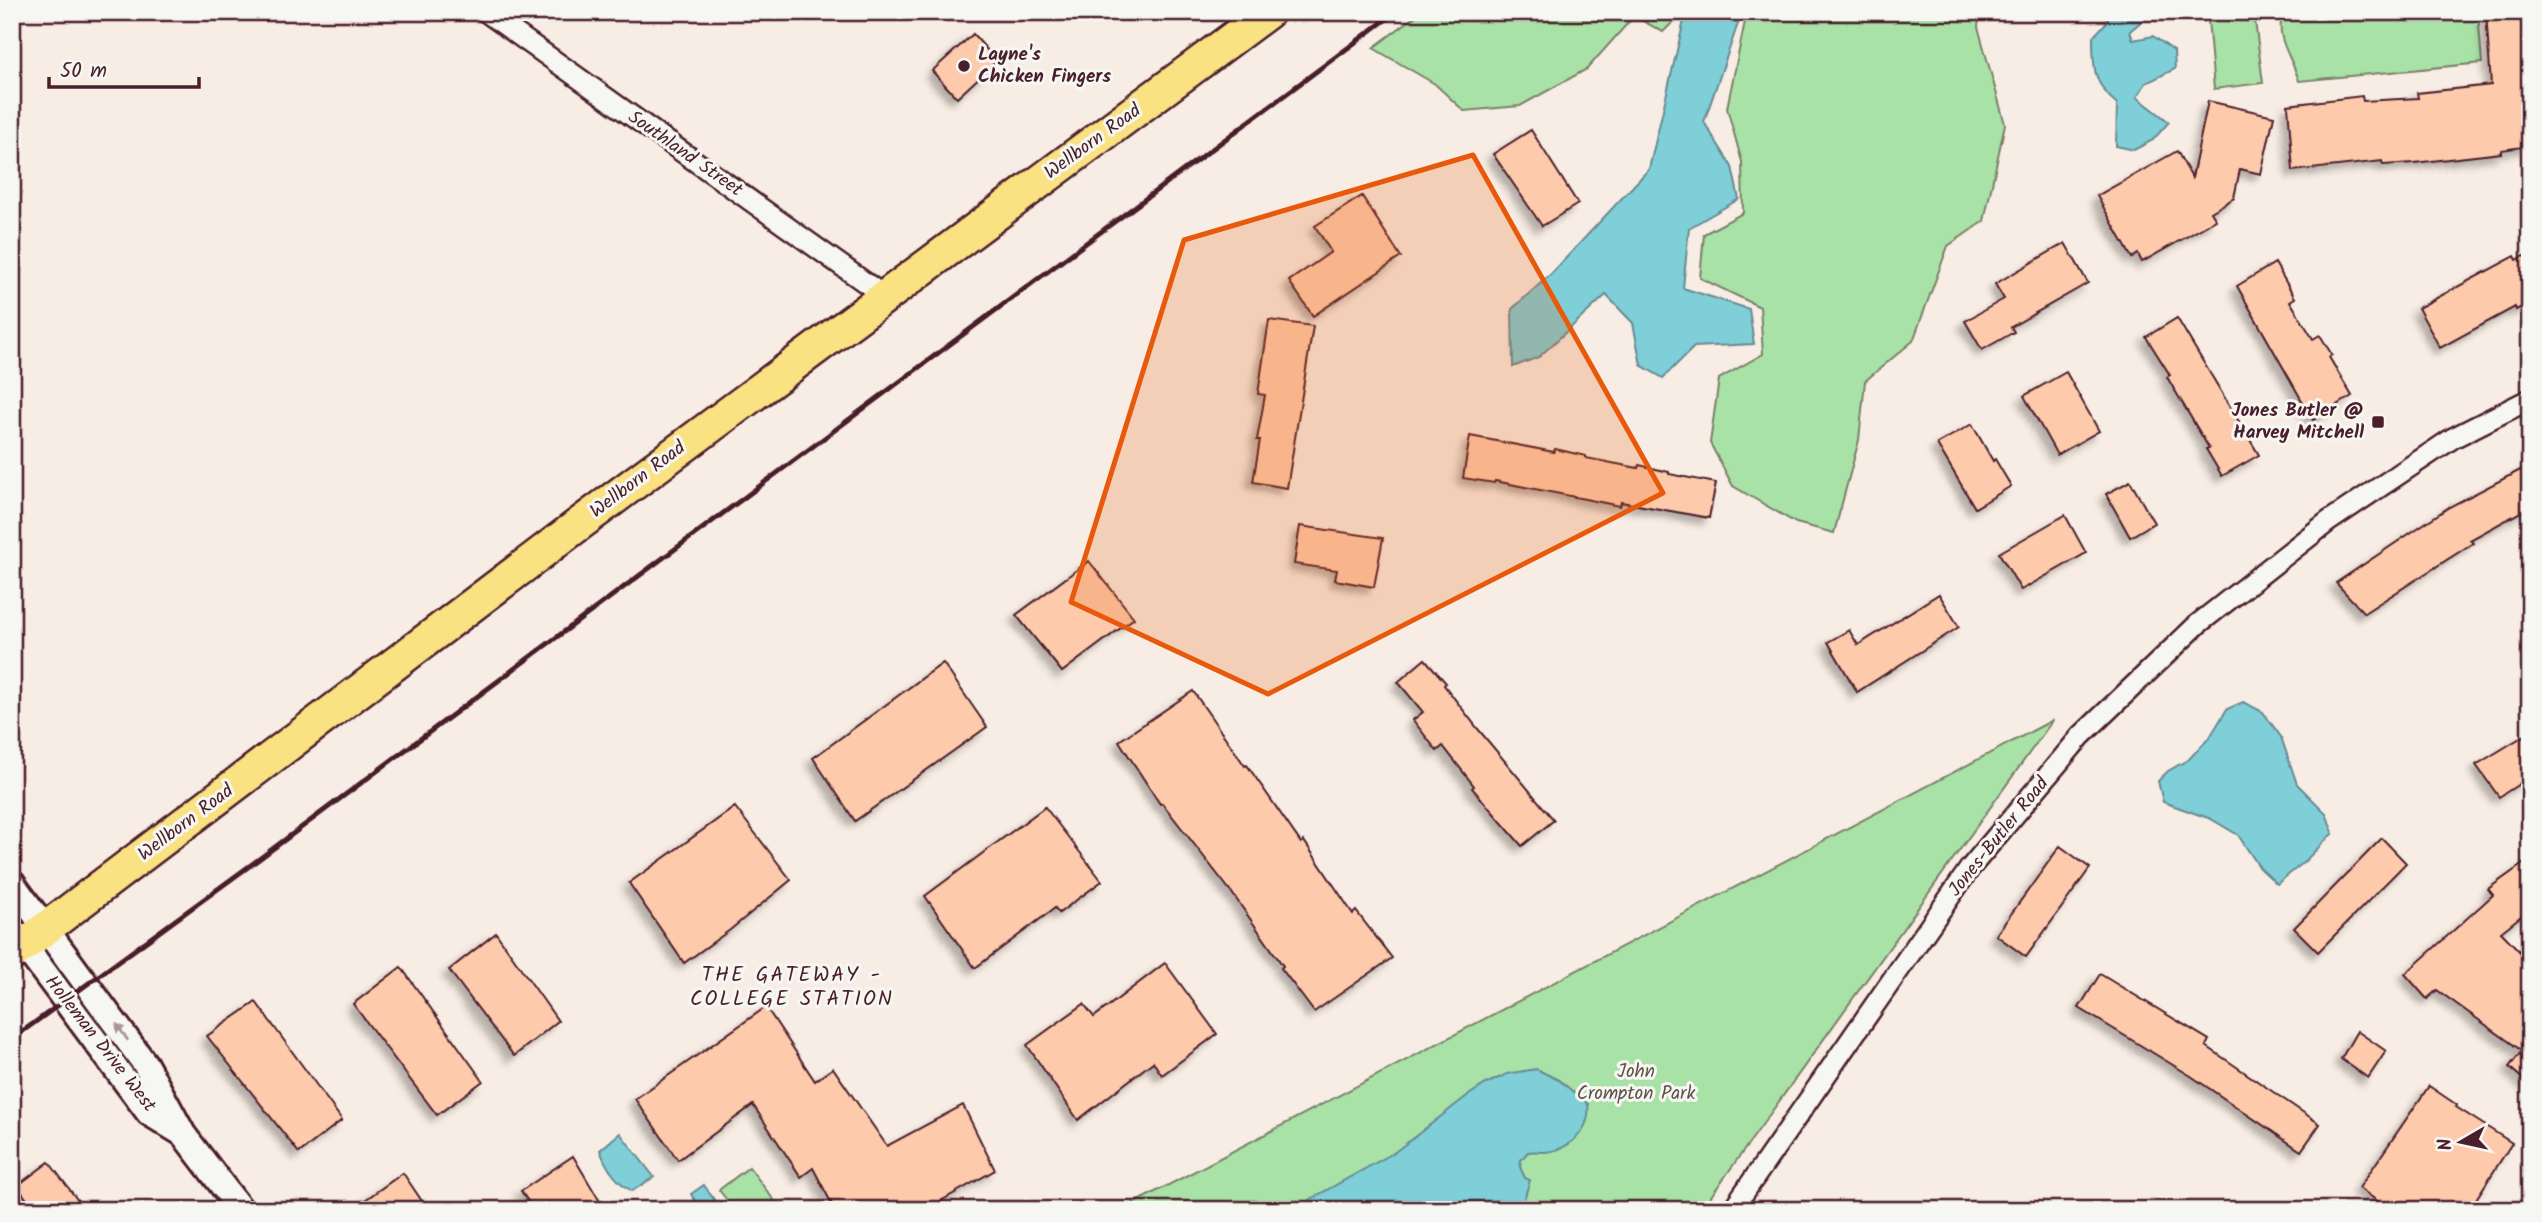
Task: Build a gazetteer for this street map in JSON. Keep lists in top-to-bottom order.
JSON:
{
  "streets": {
    "main road": ["Wellborn Road"],
    "street": ["Southland Street", "Jones-Butler Road", "Holleman Drive West"]
  },
  "crossings": [
    ["Wellborn Road", "Southland Street"],
    ["Wellborn Road", "Holleman Drive West"]
  ],
  "districts": ["THE GATEWAY - COLLEGE STATION"],
  "parks": ["John Crompton Park"],
  "places": {
    "other": ["Layne's Chicken Fingers"],
    "transit": ["Jones Butler @ Harvey Mitchell"]
  },
  "scale_bar": "50 m",
  "north": "left"
}
